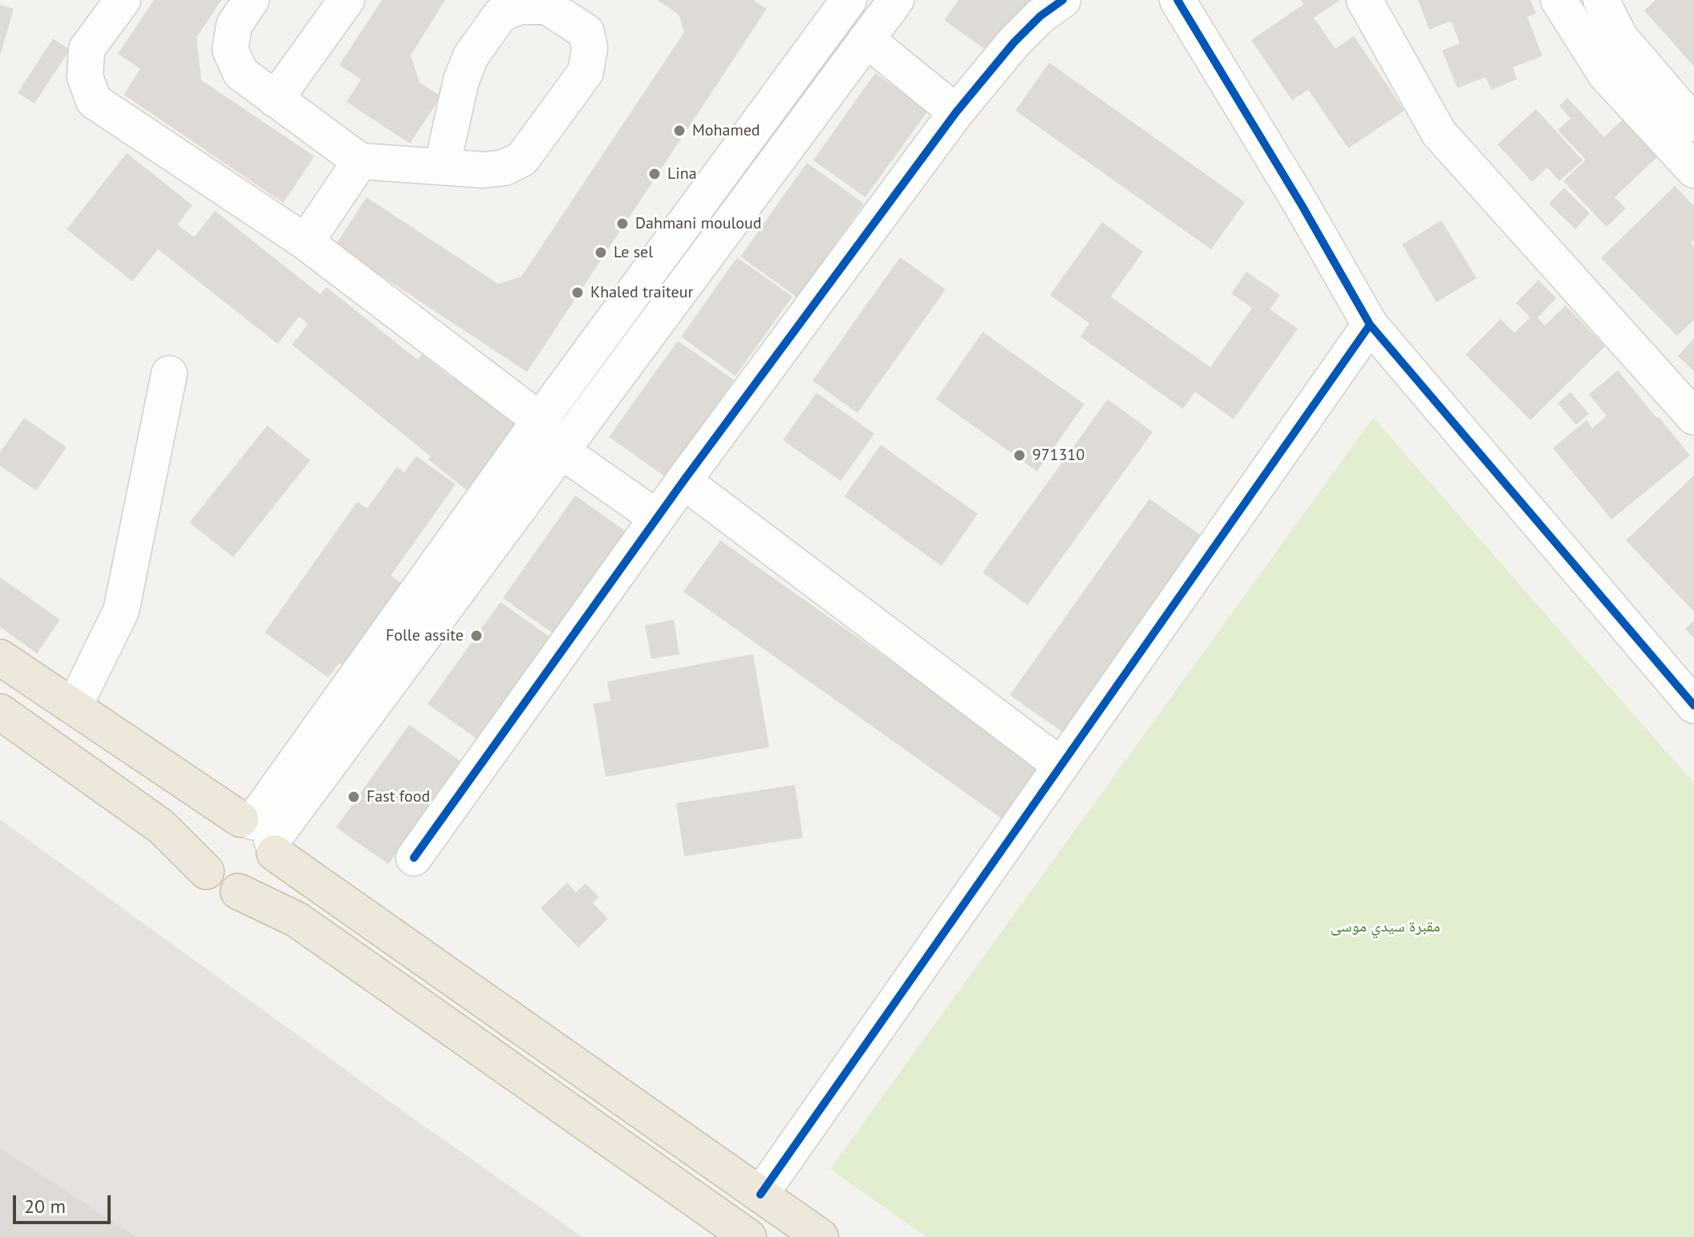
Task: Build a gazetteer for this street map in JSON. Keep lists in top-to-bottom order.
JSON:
{
  "parks": ["مقبرة سيدي موسى"],
  "places": [
    "Mohamed",
    "Lina",
    "Dahmani mouloud",
    "Le sel",
    "Khaled traiteur",
    "971310",
    "Folle assite",
    "Fast food"
  ],
  "scale_bar": "20 m"
}
